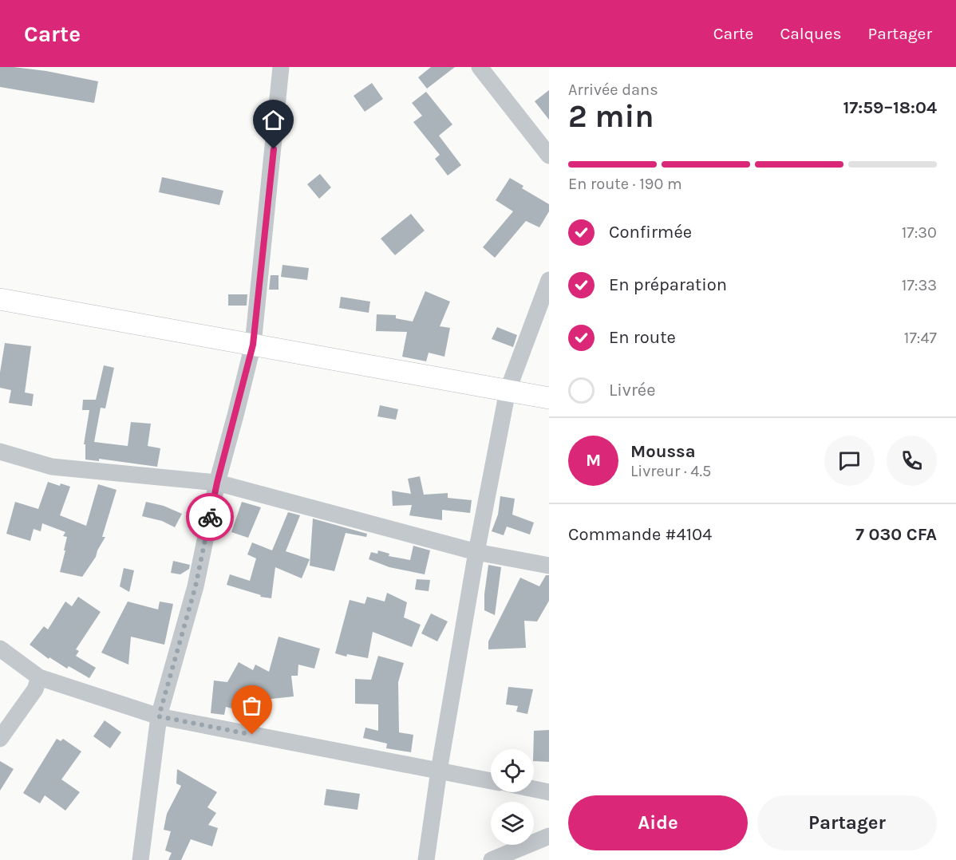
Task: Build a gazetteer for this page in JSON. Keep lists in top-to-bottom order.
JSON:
{
  "page": {
    "header": "Carte",
    "nav": ["Carte", "Calques", "Partager"],
    "heading": ["2 min", "Arrivée dans", "17:59–18:04"],
    "panel": [
      "Moussa",
      "Livreur · 4.5",
      "Commande #4104",
      "7 030 CFA"
    ],
    "bar": "En route · 190 m",
    "list": [
      ["Confirmée", "17:30"],
      ["En préparation", "17:33"],
      ["En route", "17:47"],
      "Livrée"
    ],
    "round": "M",
    "buttons": ["Aide", "Partager"]
  }
}
